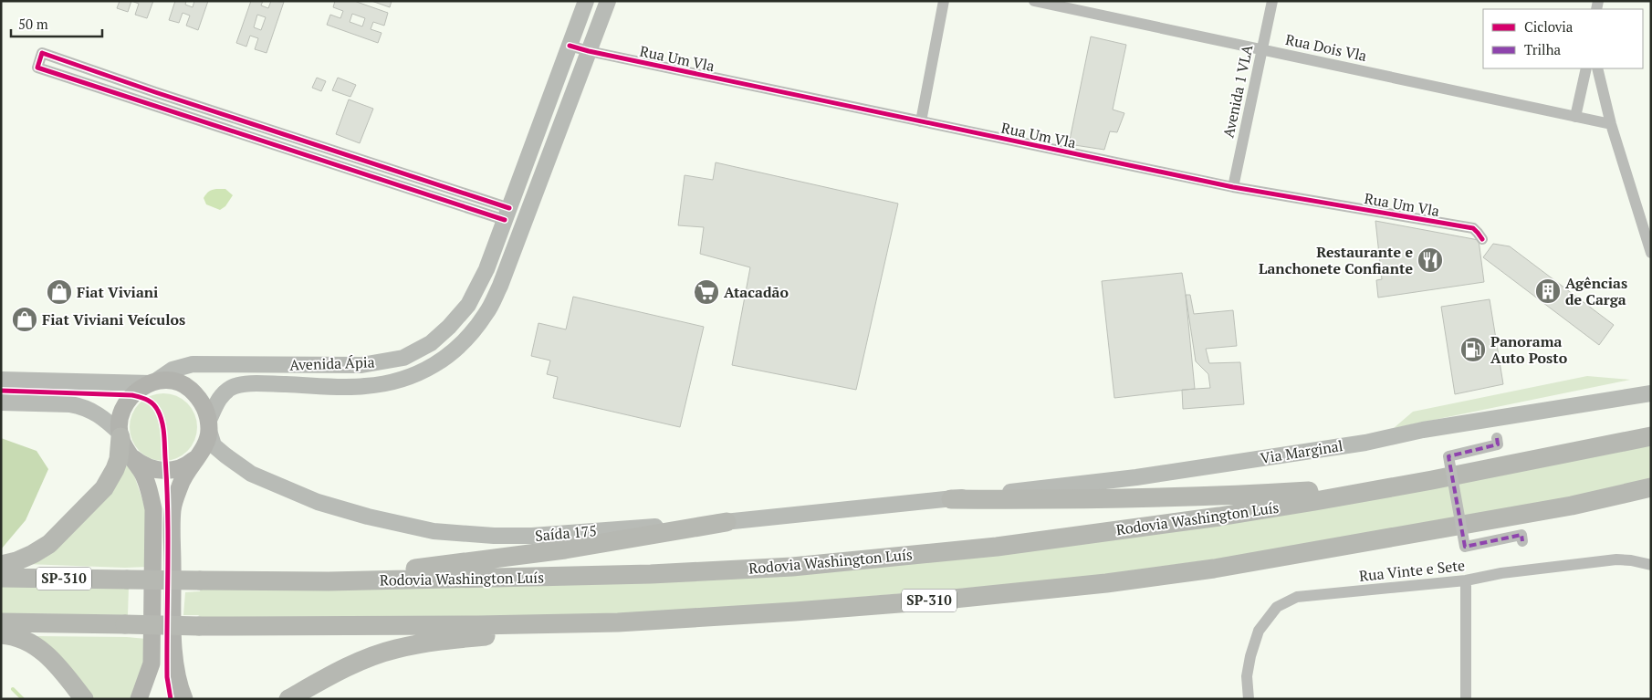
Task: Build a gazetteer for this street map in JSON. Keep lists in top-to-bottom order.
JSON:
{
  "streets": {
    "highway": ["Rodovia Washington Luís", "SP-310"],
    "main road": ["Avenida Ápia", "Via Marginal", "Saída 175"],
    "street": [
      "Rua Dois Vla",
      "Rua Um Vla",
      "Avenida 1 VLA",
      "Rua Vinte e Sete"
    ]
  },
  "crossings": [
    ["Rua Dois Vla", "Avenida 1 VLA"],
    ["Rua Um Vla", "Avenida 1 VLA"],
    ["Rua Um Vla", "Avenida Ápia"],
    ["Avenida Ápia", "Saída 175"],
    ["Via Marginal", "Saída 175"]
  ],
  "places": {
    "restaurant": ["Restaurante e Lanchonete Confiante"],
    "building": ["Agências de Carga"],
    "shop": ["Fiat Viviani", "Fiat Viviani Veículos"],
    "supermarket": ["Atacadão"],
    "fuel station": ["Panorama Auto Posto"]
  },
  "legend": ["Ciclovia", "Trilha"],
  "scale_bar": "50 m"
}
